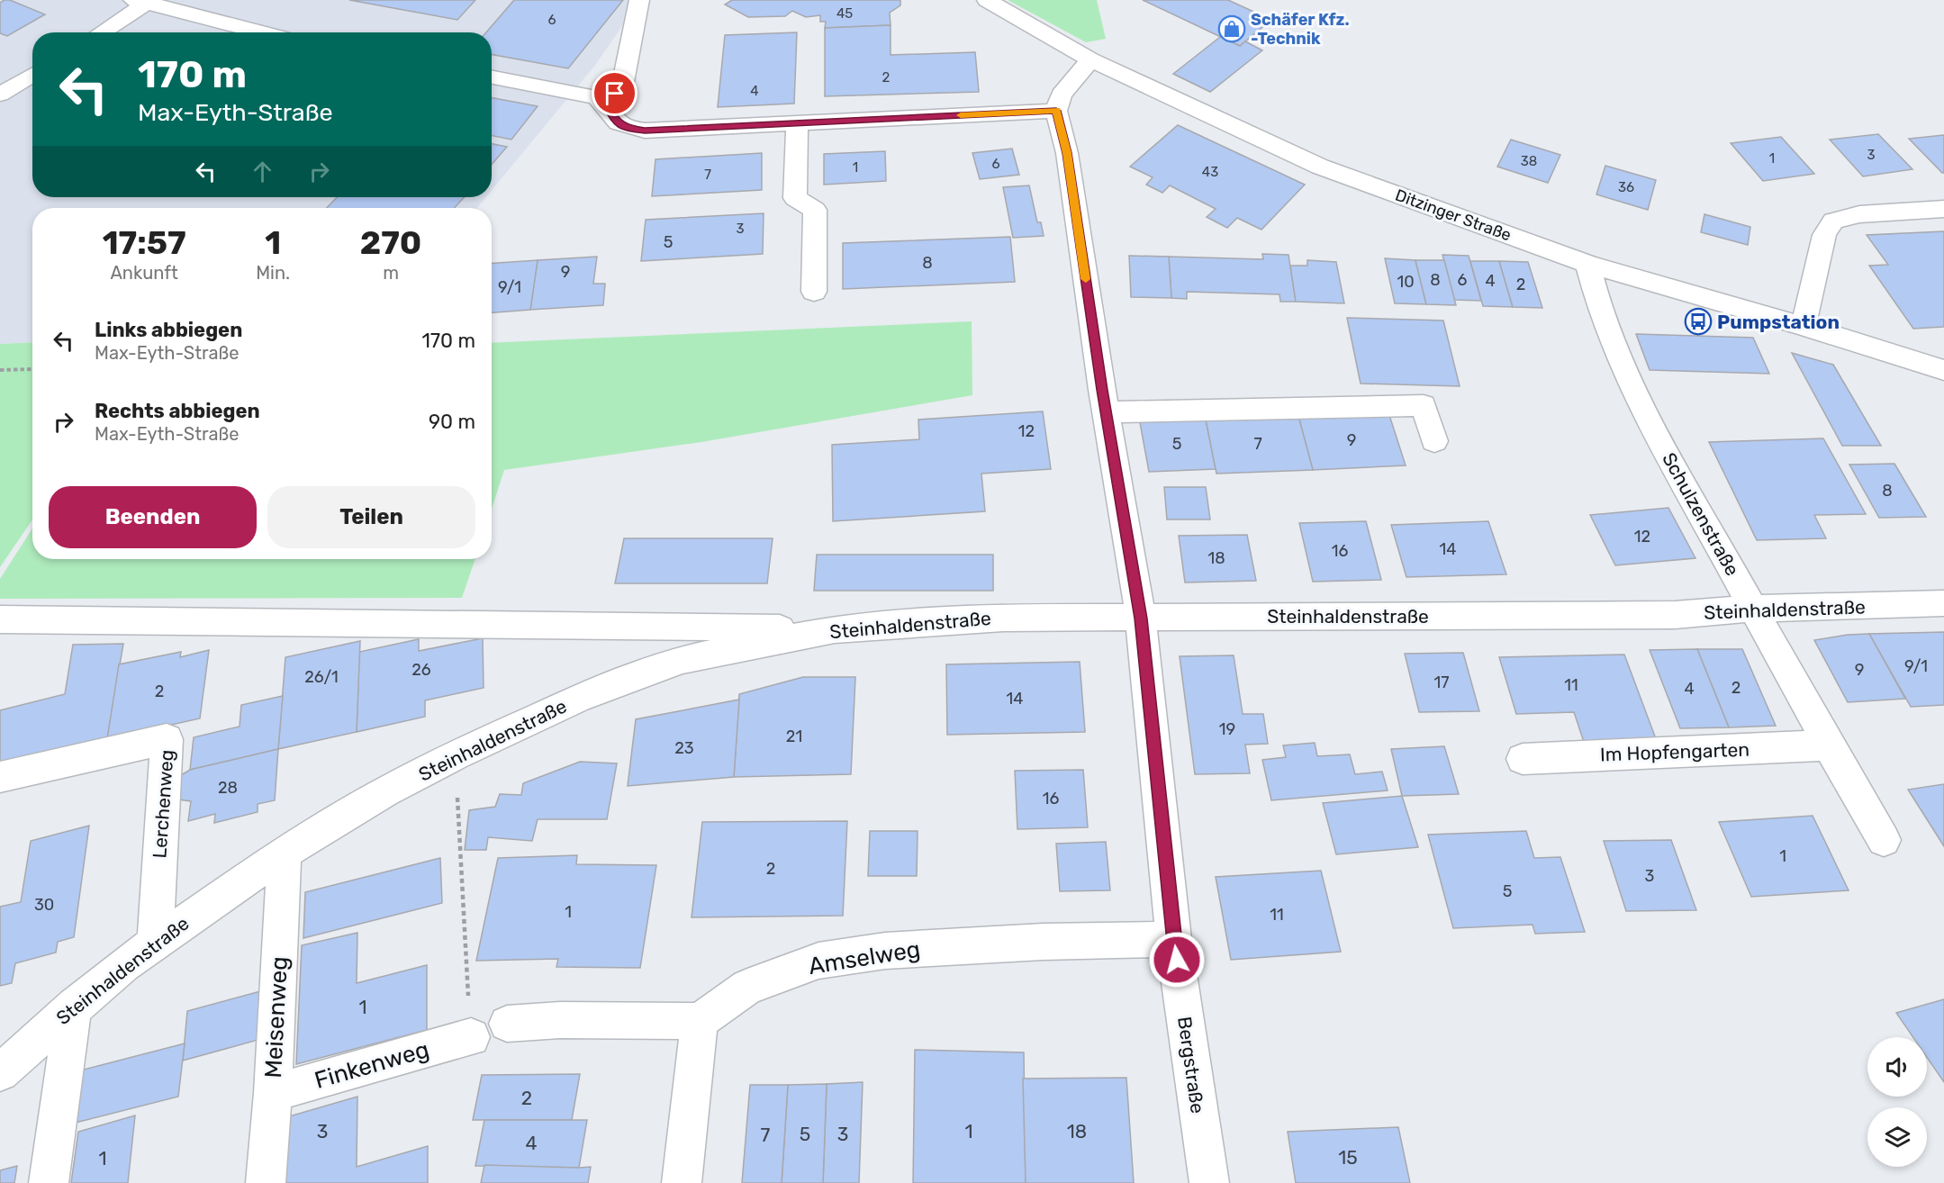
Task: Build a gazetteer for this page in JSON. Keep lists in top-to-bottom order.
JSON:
{
  "streets": {
    "street": [
      "Ditzinger Straße",
      "Schulzenstraße",
      "Steinhaldenstraße",
      "Im Hopfengarten",
      "Lerchenweg",
      "Amselweg",
      "Meisenweg",
      "Finkenweg",
      "Bergstraße"
    ]
  },
  "crossings": [
    ["Ditzinger Straße", "Schulzenstraße"],
    ["Schulzenstraße", "Steinhaldenstraße"],
    ["Schulzenstraße", "Im Hopfengarten"],
    ["Steinhaldenstraße", "Lerchenweg"],
    ["Steinhaldenstraße", "Meisenweg"],
    ["Steinhaldenstraße", "Bergstraße"],
    ["Amselweg", "Bergstraße"],
    ["Meisenweg", "Finkenweg"]
  ],
  "places": {
    "shop": ["Schäfer Kfz. -Technik"],
    "bus stop": ["Pumpstation"]
  },
  "house_numbers": [
    "45",
    "6",
    "2",
    "4",
    "3",
    "1",
    "38",
    "6",
    "1",
    "43",
    "7",
    "36",
    "3",
    "5",
    "8",
    "9",
    "8",
    "6",
    "4",
    "10",
    "2",
    "9/1",
    "12",
    "9",
    "5",
    "7",
    "8",
    "12",
    "14",
    "16",
    "18",
    "9/1",
    "26",
    "9",
    "26/1",
    "17",
    "11",
    "2",
    "4",
    "2",
    "14",
    "19",
    "21",
    "23",
    "28",
    "16",
    "1",
    "2",
    "3",
    "5",
    "30",
    "1",
    "11",
    "1",
    "2",
    "3",
    "1",
    "18",
    "5",
    "3",
    "7",
    "4",
    "15",
    "1"
  ],
  "page": {
    "turn": ["170 m", "Max-Eyth-Straße"],
    "eta": [
      "17:57",
      "Ankunft",
      "1",
      "Min.",
      "270",
      "m"
    ],
    "list": [
      {
        "name": "Links abbiegen",
        "note": "Max-Eyth-Straße",
        "value": "170 m"
      },
      {
        "name": "Rechts abbiegen",
        "note": "Max-Eyth-Straße",
        "value": "90 m"
      }
    ],
    "buttons": ["Beenden", "Teilen"]
  }
}
